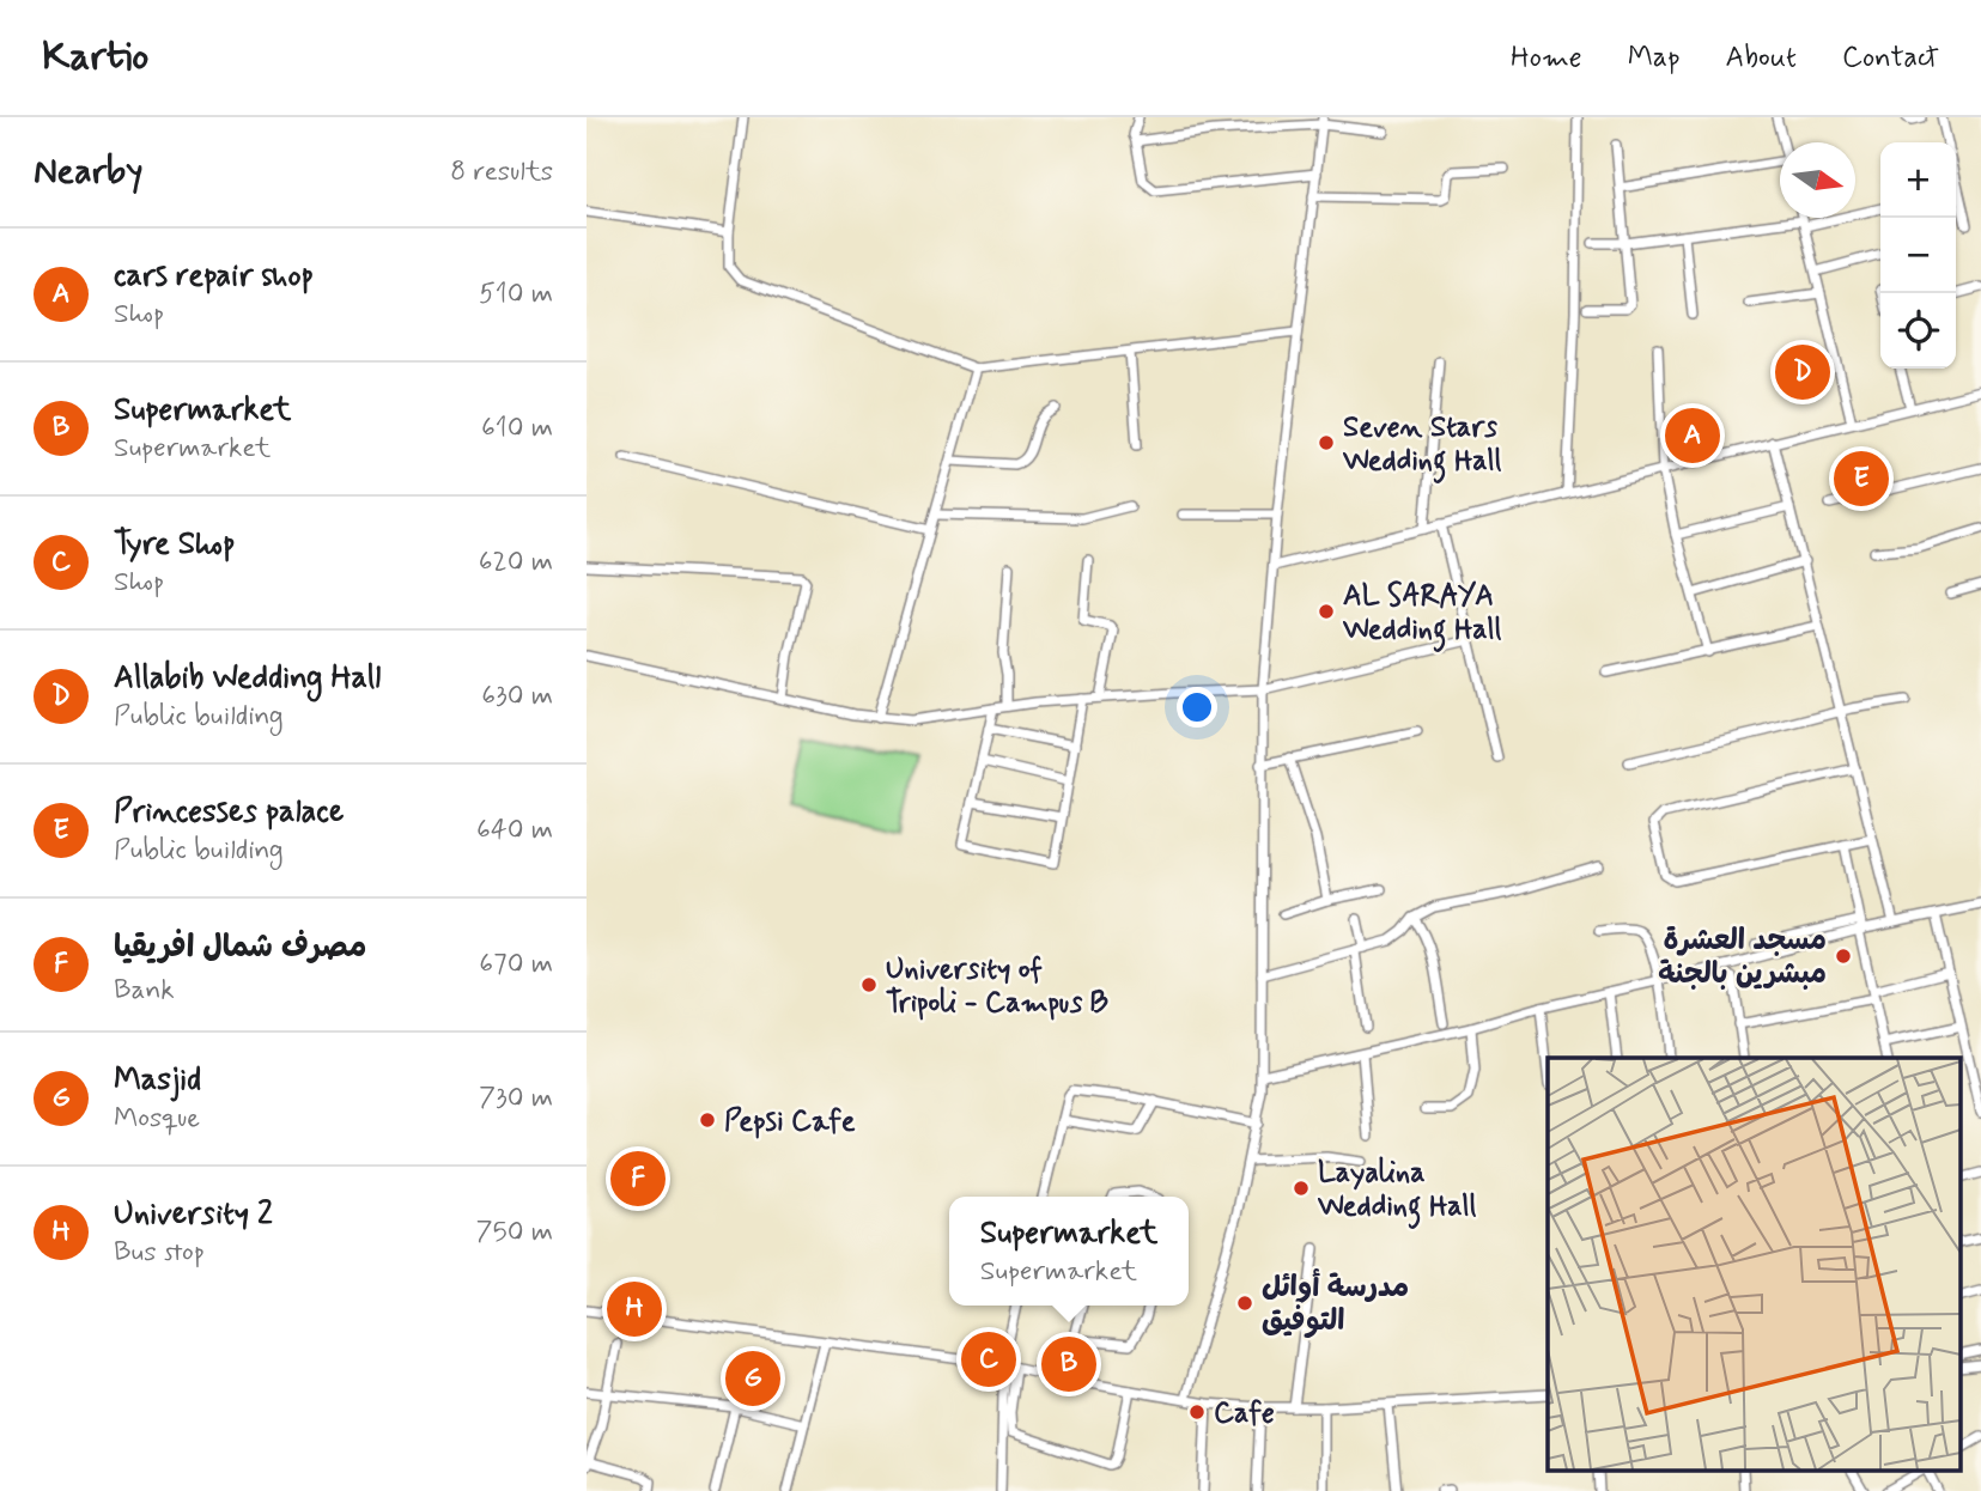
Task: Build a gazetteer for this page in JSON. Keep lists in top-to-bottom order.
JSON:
{
  "places": [
    "Seven Stars Wedding Hall",
    "AL SARAYA Wedding Hall",
    "مسجد العشرة مبشرين بالجنة",
    "University of Tripoli - Campus B",
    "Pepsi Cafe",
    "Layalina Wedding Hall",
    "مدرسة أوائل التوفيق",
    "Cafe"
  ],
  "north": "right",
  "page": {
    "header": "Kartio",
    "nav": [
      "Home",
      "Map",
      "About",
      "Contact"
    ],
    "heading": ["Nearby", "8 results"],
    "map_buttons": ["+", "−"],
    "list": [
      {
        "mark": "A",
        "name": "cars repair shop",
        "note": "Shop",
        "value": "510 m"
      },
      {
        "mark": "B",
        "name": "Supermarket",
        "note": "Supermarket",
        "value": "610 m"
      },
      {
        "mark": "C",
        "name": "Tyre Shop",
        "note": "Shop",
        "value": "620 m"
      },
      {
        "mark": "D",
        "name": "Allabib Wedding Hall",
        "note": "Public building",
        "value": "630 m"
      },
      {
        "mark": "E",
        "name": "Princesses palace",
        "note": "Public building",
        "value": "640 m"
      },
      {
        "mark": "F",
        "name": "مصرف شمال افريقيا",
        "note": "Bank",
        "value": "670 m"
      },
      {
        "mark": "G",
        "name": "Masjid",
        "note": "Mosque",
        "value": "730 m"
      },
      {
        "mark": "H",
        "name": "University 2",
        "note": "Bus stop",
        "value": "750 m"
      }
    ],
    "pins": [
      "D",
      "A",
      "E",
      "F",
      "H",
      "C",
      "B",
      "G"
    ],
    "popup": ["Supermarket", "Supermarket"]
  }
}
